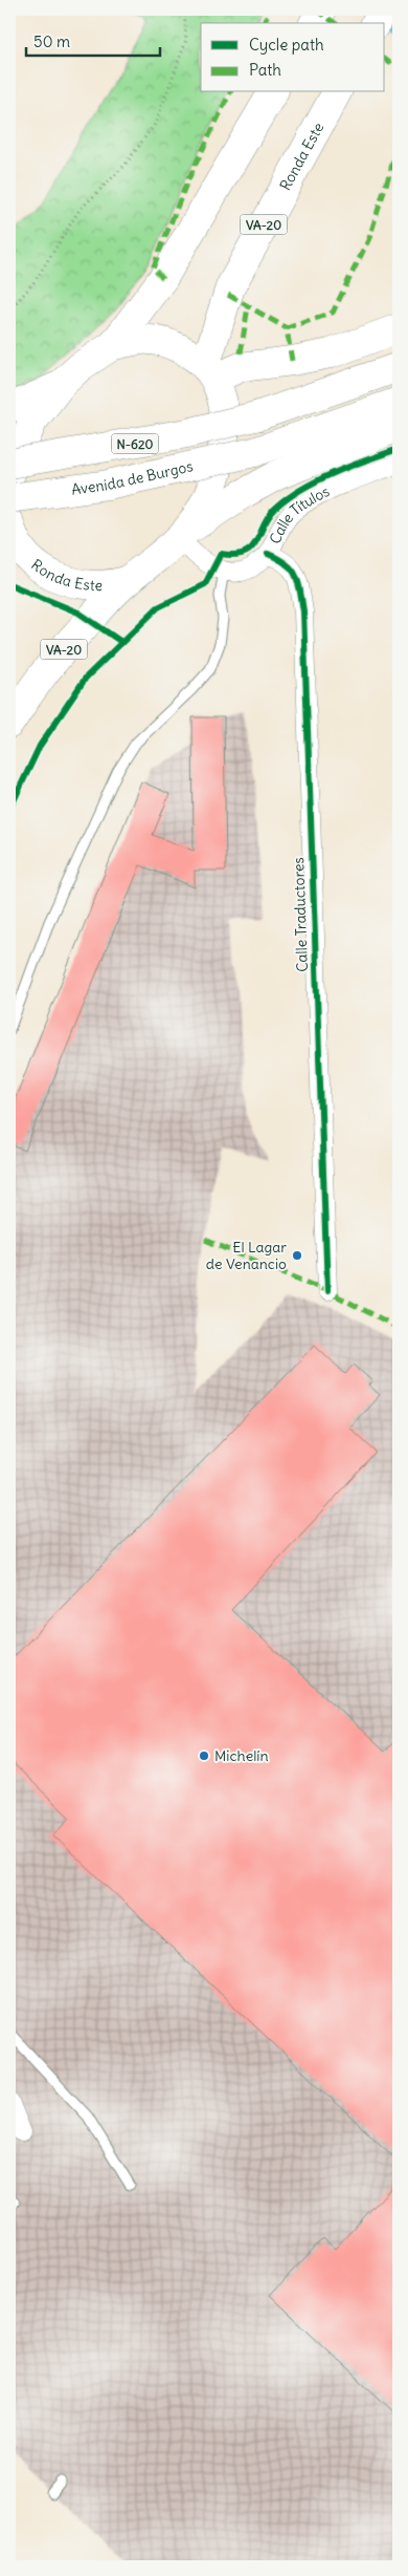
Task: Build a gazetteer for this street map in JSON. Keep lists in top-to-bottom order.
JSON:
{
  "streets": {
    "highway": [
      "Ronda Este",
      "VA-20",
      "N-620",
      "Avenida de Burgos"
    ],
    "street": ["Calle Títulos", "Calle Traductores"]
  },
  "crossings": [
    ["Calle Títulos", "Calle Traductores"]
  ],
  "places": ["El Lagar de Venancio", "Michelín"],
  "legend": ["Cycle path", "Path"],
  "scale_bar": "50 m"
}
